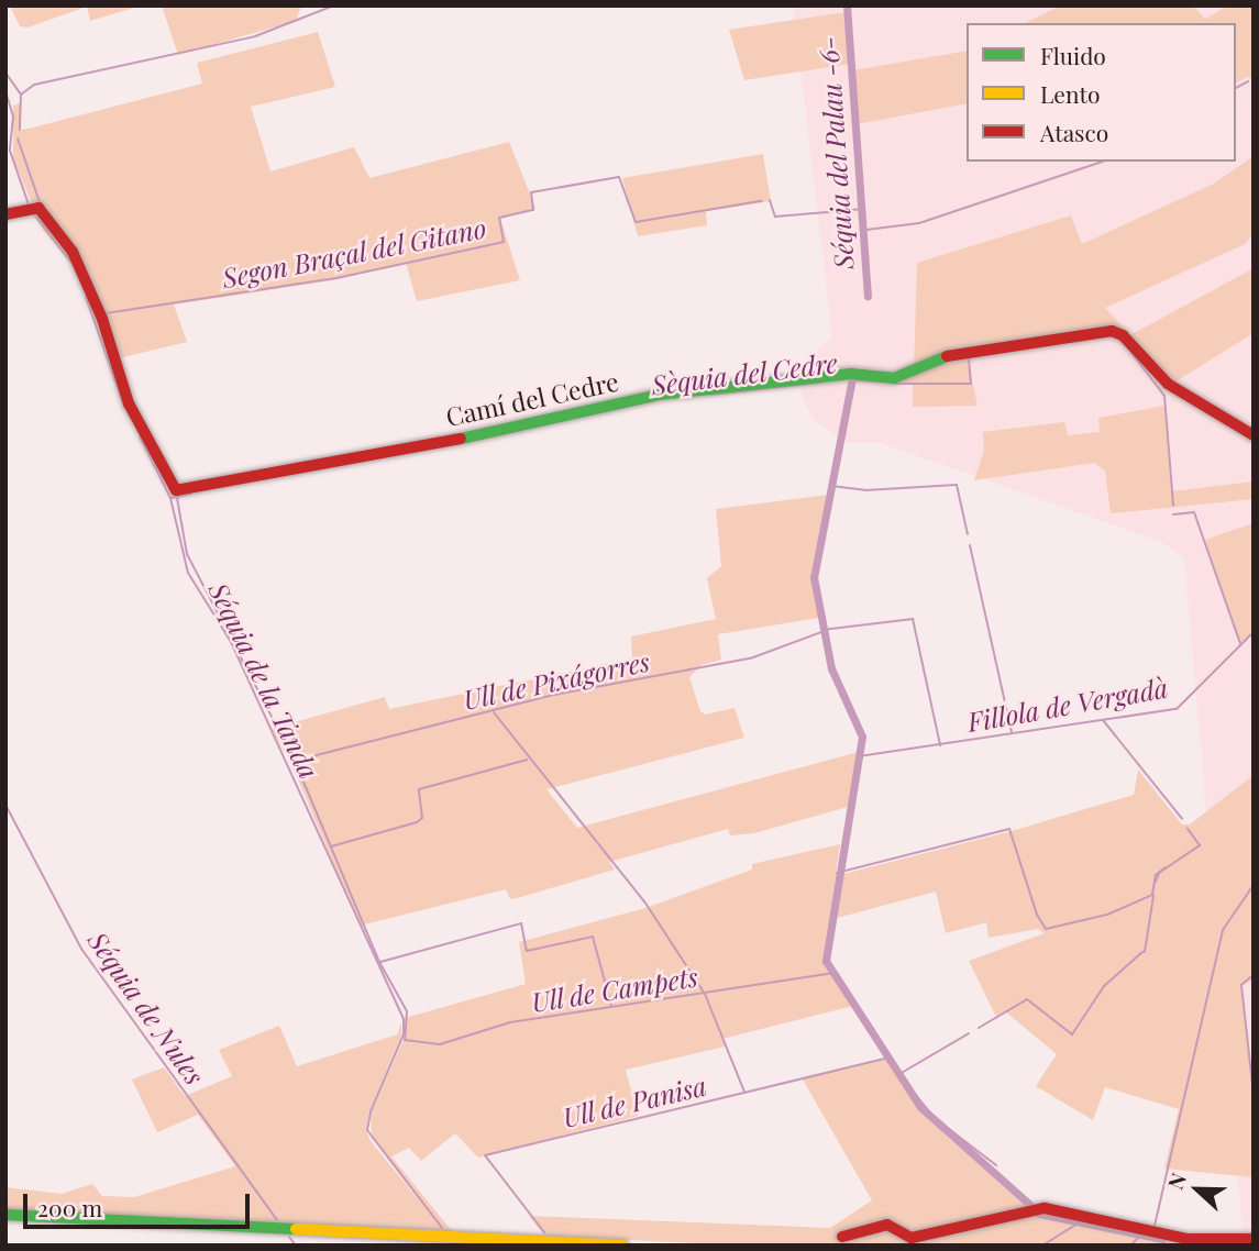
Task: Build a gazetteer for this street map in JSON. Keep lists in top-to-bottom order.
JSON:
{
  "streets": {
    "street": ["Camí del Cedre"]
  },
  "water": [
    "Séquia del Palau -6-",
    "Segon Braçal del Gitano",
    "Sèquia del Cedre",
    "Séquia de la Tanda",
    "Ull de Pixágorres",
    "Fillola de Vergadà",
    "Ull de Campets",
    "Séquia de Nules",
    "Ull de Panisa"
  ],
  "legend": ["Fluido", "Lento", "Atasco"],
  "scale_bar": "200 m",
  "north": "left"
}
